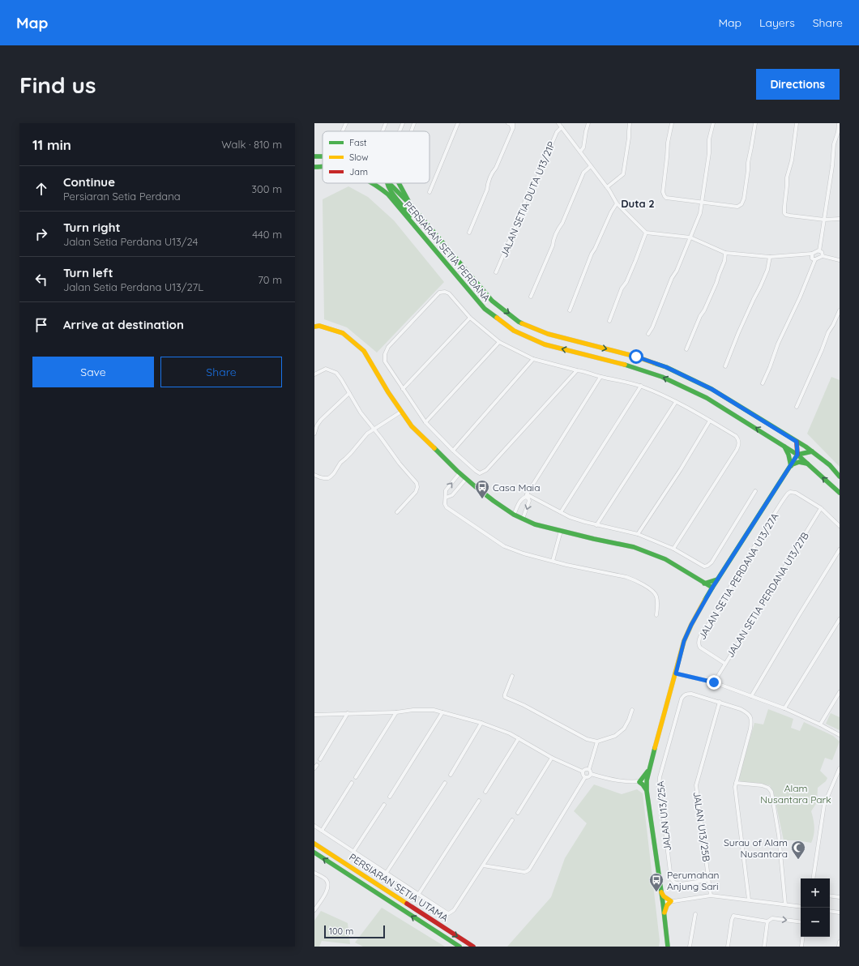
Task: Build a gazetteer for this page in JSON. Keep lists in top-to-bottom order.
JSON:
{
  "streets": {
    "main road": ["PERSIARAN SETIA PERDANA", "PERSIARAN SETIA UTAMA"],
    "street": [
      "JALAN SETIA DUTA U13/21P",
      "JALAN SETIA PERDANA U13/27A",
      "JALAN SETIA PERDANA U13/27B",
      "JALAN U13/25A",
      "JALAN U13/25B"
    ]
  },
  "crossings": [
    ["JALAN SETIA PERDANA U13/27A", "JALAN SETIA PERDANA U13/27B"],
    ["JALAN U13/25A", "JALAN U13/25B"]
  ],
  "districts": ["Duta 2"],
  "parks": ["Alam Nusantara Park"],
  "places": {
    "bus stop": ["Casa Maia", "Perumahan Anjung Sari"],
    "mosque": ["Surau of Alam Nusantara"]
  },
  "legend": ["Fast", "Slow", "Jam"],
  "scale_bar": "100 m",
  "page": {
    "header": "Map",
    "nav": ["Map", "Layers", "Share"],
    "buttons": [
      "Directions",
      ["Save", "Share"]
    ],
    "title": "Find us",
    "heading": ["11 min", "Walk · 810 m"],
    "list": [
      ["Continue", "Persiaran Setia Perdana", "300 m"],
      ["Turn right", "Jalan Setia Perdana U13/24", "440 m"],
      ["Turn left", "Jalan Setia Perdana U13/27L", "70 m"],
      "Arrive at destination"
    ],
    "map_buttons": ["+", "−"],
    "scale": "100 m"
  }
}
